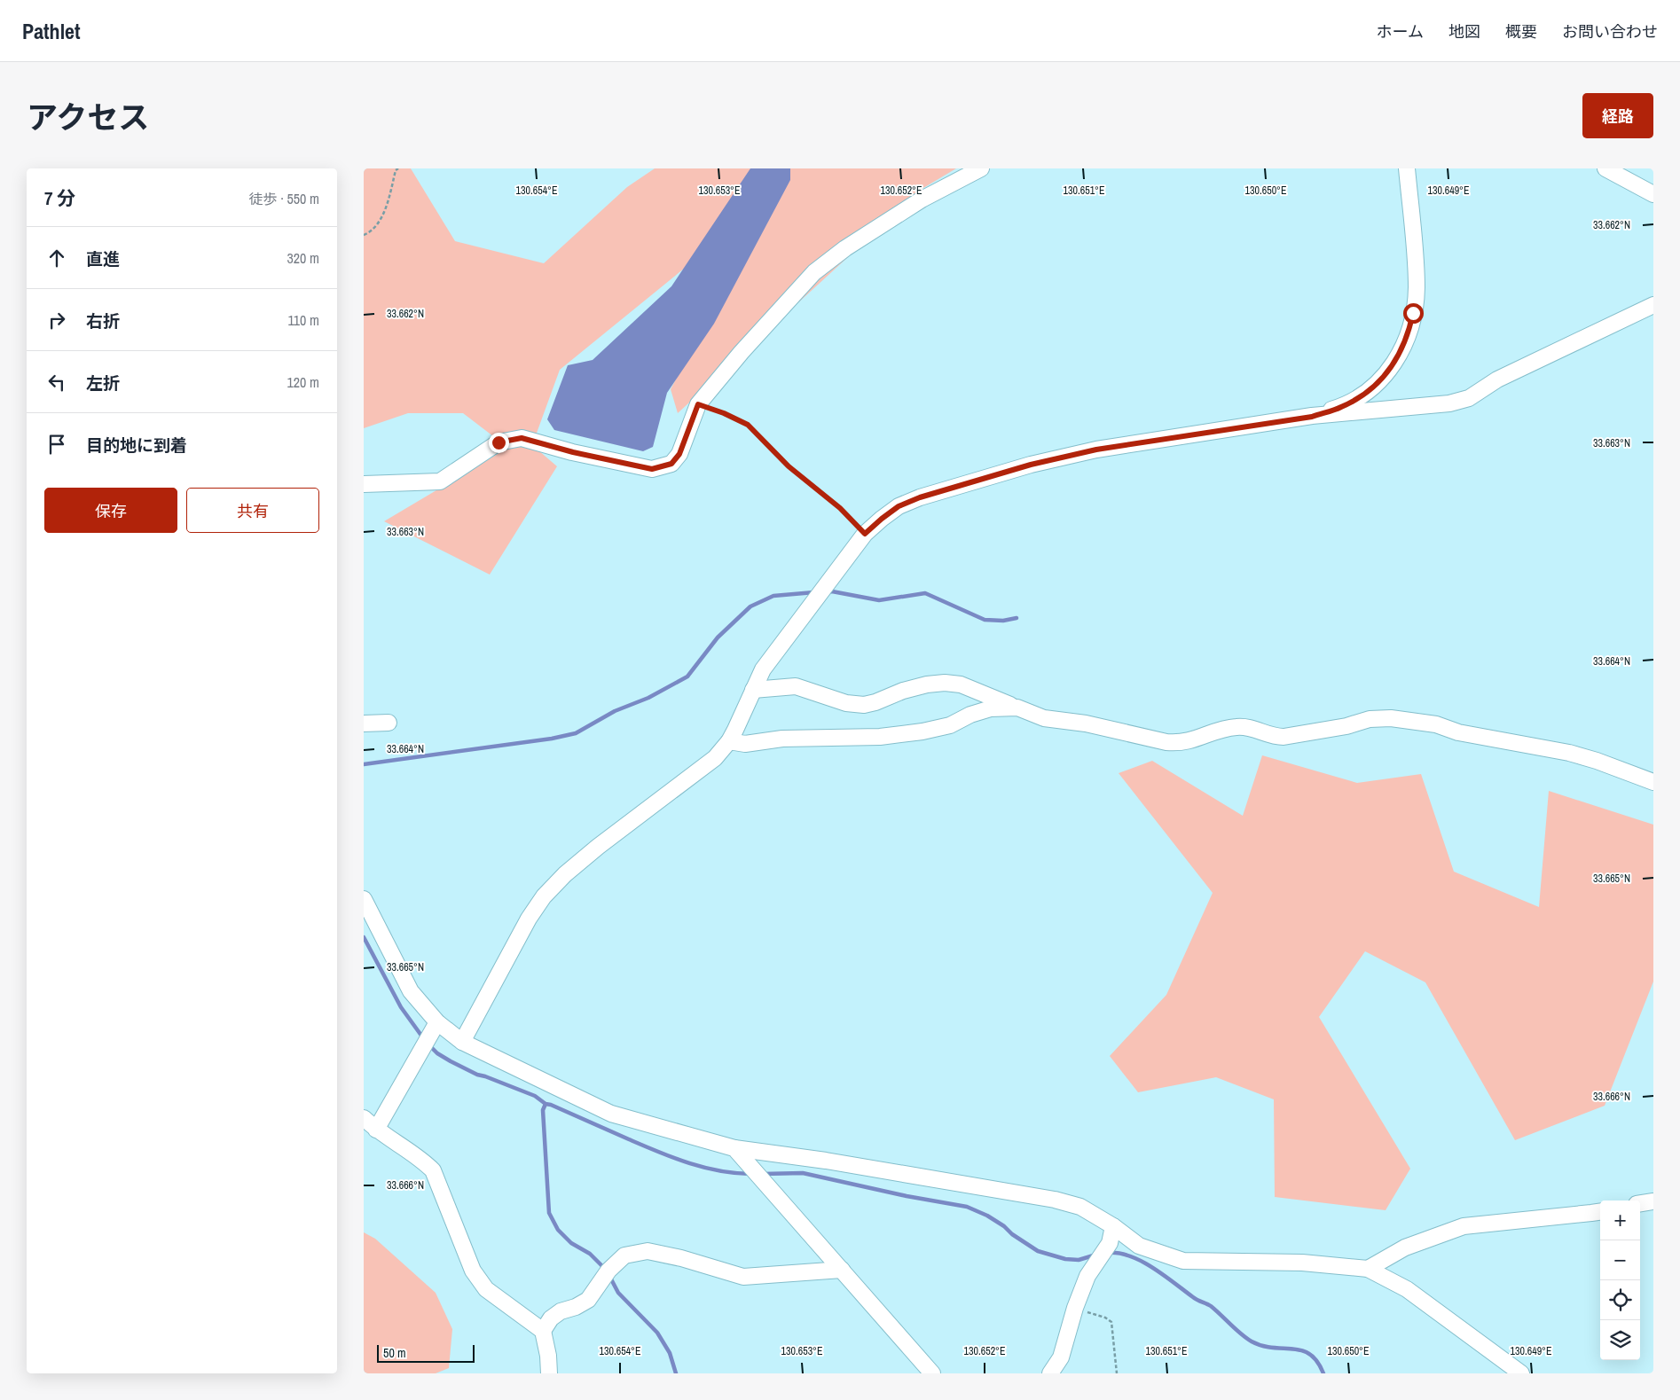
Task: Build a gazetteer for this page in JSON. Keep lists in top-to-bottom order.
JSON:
{
  "scale_bar": "50 m",
  "page": {
    "header": "Pathlet",
    "nav": [
      "ホーム",
      "地図",
      "概要",
      "お問い合わせ"
    ],
    "title": "アクセス",
    "buttons": [
      "経路",
      ["保存", "共有"]
    ],
    "heading": ["7 分", "徒歩 · 550 m"],
    "list": [
      ["直進", "320 m"],
      ["右折", "110 m"],
      ["左折", "120 m"],
      "目的地に到着"
    ],
    "map_buttons": ["+", "−"],
    "scale": "50 m"
  },
  "coordinates": [
    "130.654°E",
    "130.653°E",
    "130.652°E",
    "130.651°E",
    "130.650°E",
    "130.649°E",
    "33.662°N",
    "33.663°N",
    "33.664°N",
    "33.665°N",
    "33.666°N"
  ]
}
